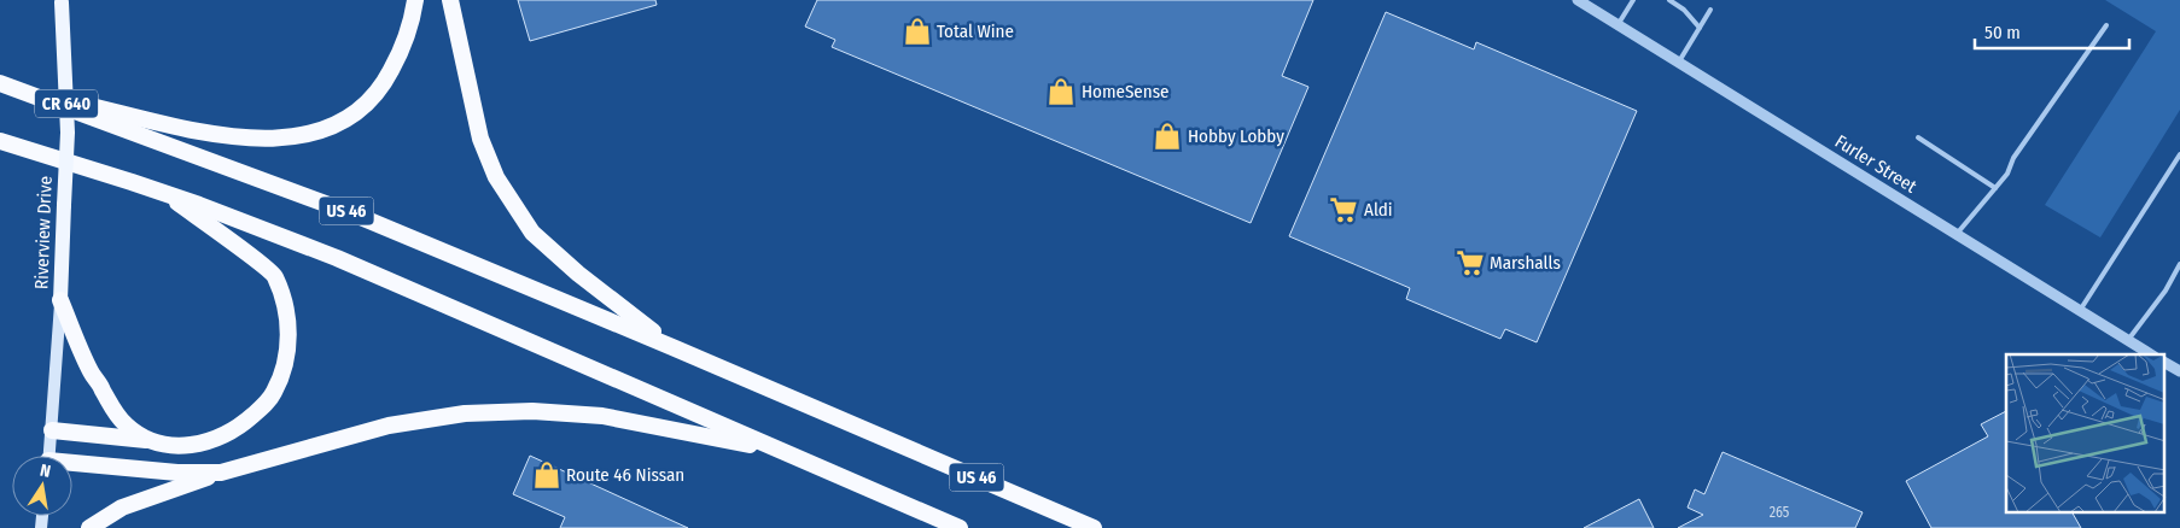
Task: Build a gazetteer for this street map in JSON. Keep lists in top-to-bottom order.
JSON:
{
  "streets": {
    "highway": ["US 46"],
    "main road": ["CR 640", "Riverview Drive"],
    "street": ["Furler Street"]
  },
  "places": {
    "shop": [
      "Total Wine",
      "HomeSense",
      "Hobby Lobby",
      "Route 46 Nissan"
    ],
    "supermarket": ["Aldi", "Marshalls"]
  },
  "house_numbers": ["265"],
  "scale_bar": "50 m",
  "north": "top"
}
